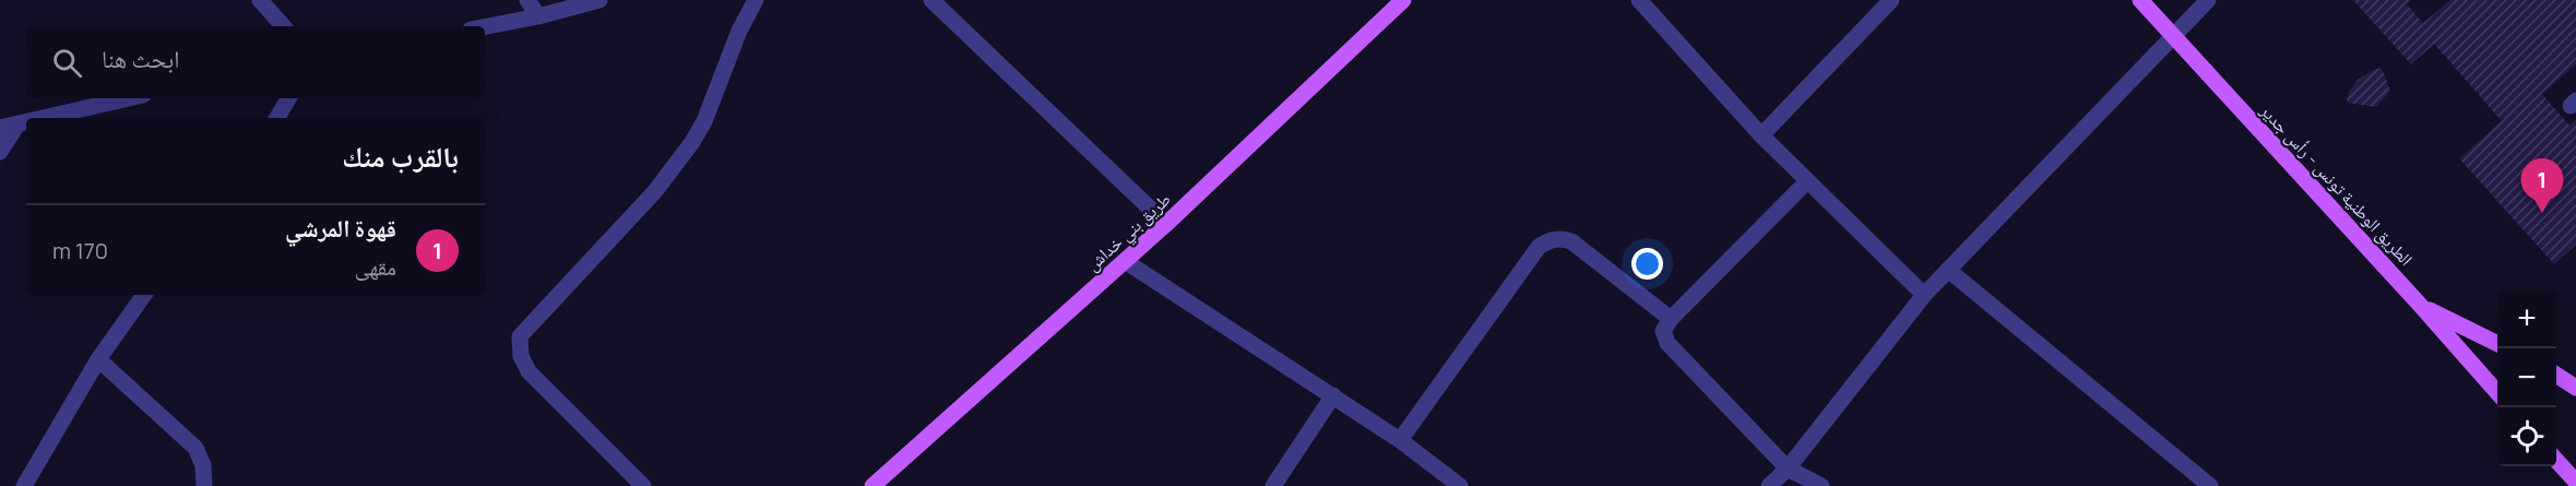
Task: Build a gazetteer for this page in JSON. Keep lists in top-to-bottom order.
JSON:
{
  "streets": {
    "main road": ["الطريق الوطنية تونس - رأس جدير", "طريق بني خداش"]
  },
  "page": {
    "search": "ابحث هنا",
    "heading": "بالقرب منك",
    "pins": "1",
    "list": [
      {
        "mark": "1",
        "name": "قهوة المرشي",
        "note": "مقهى",
        "value": "170 m"
      }
    ],
    "map_buttons": ["+", "−"]
  }
}
